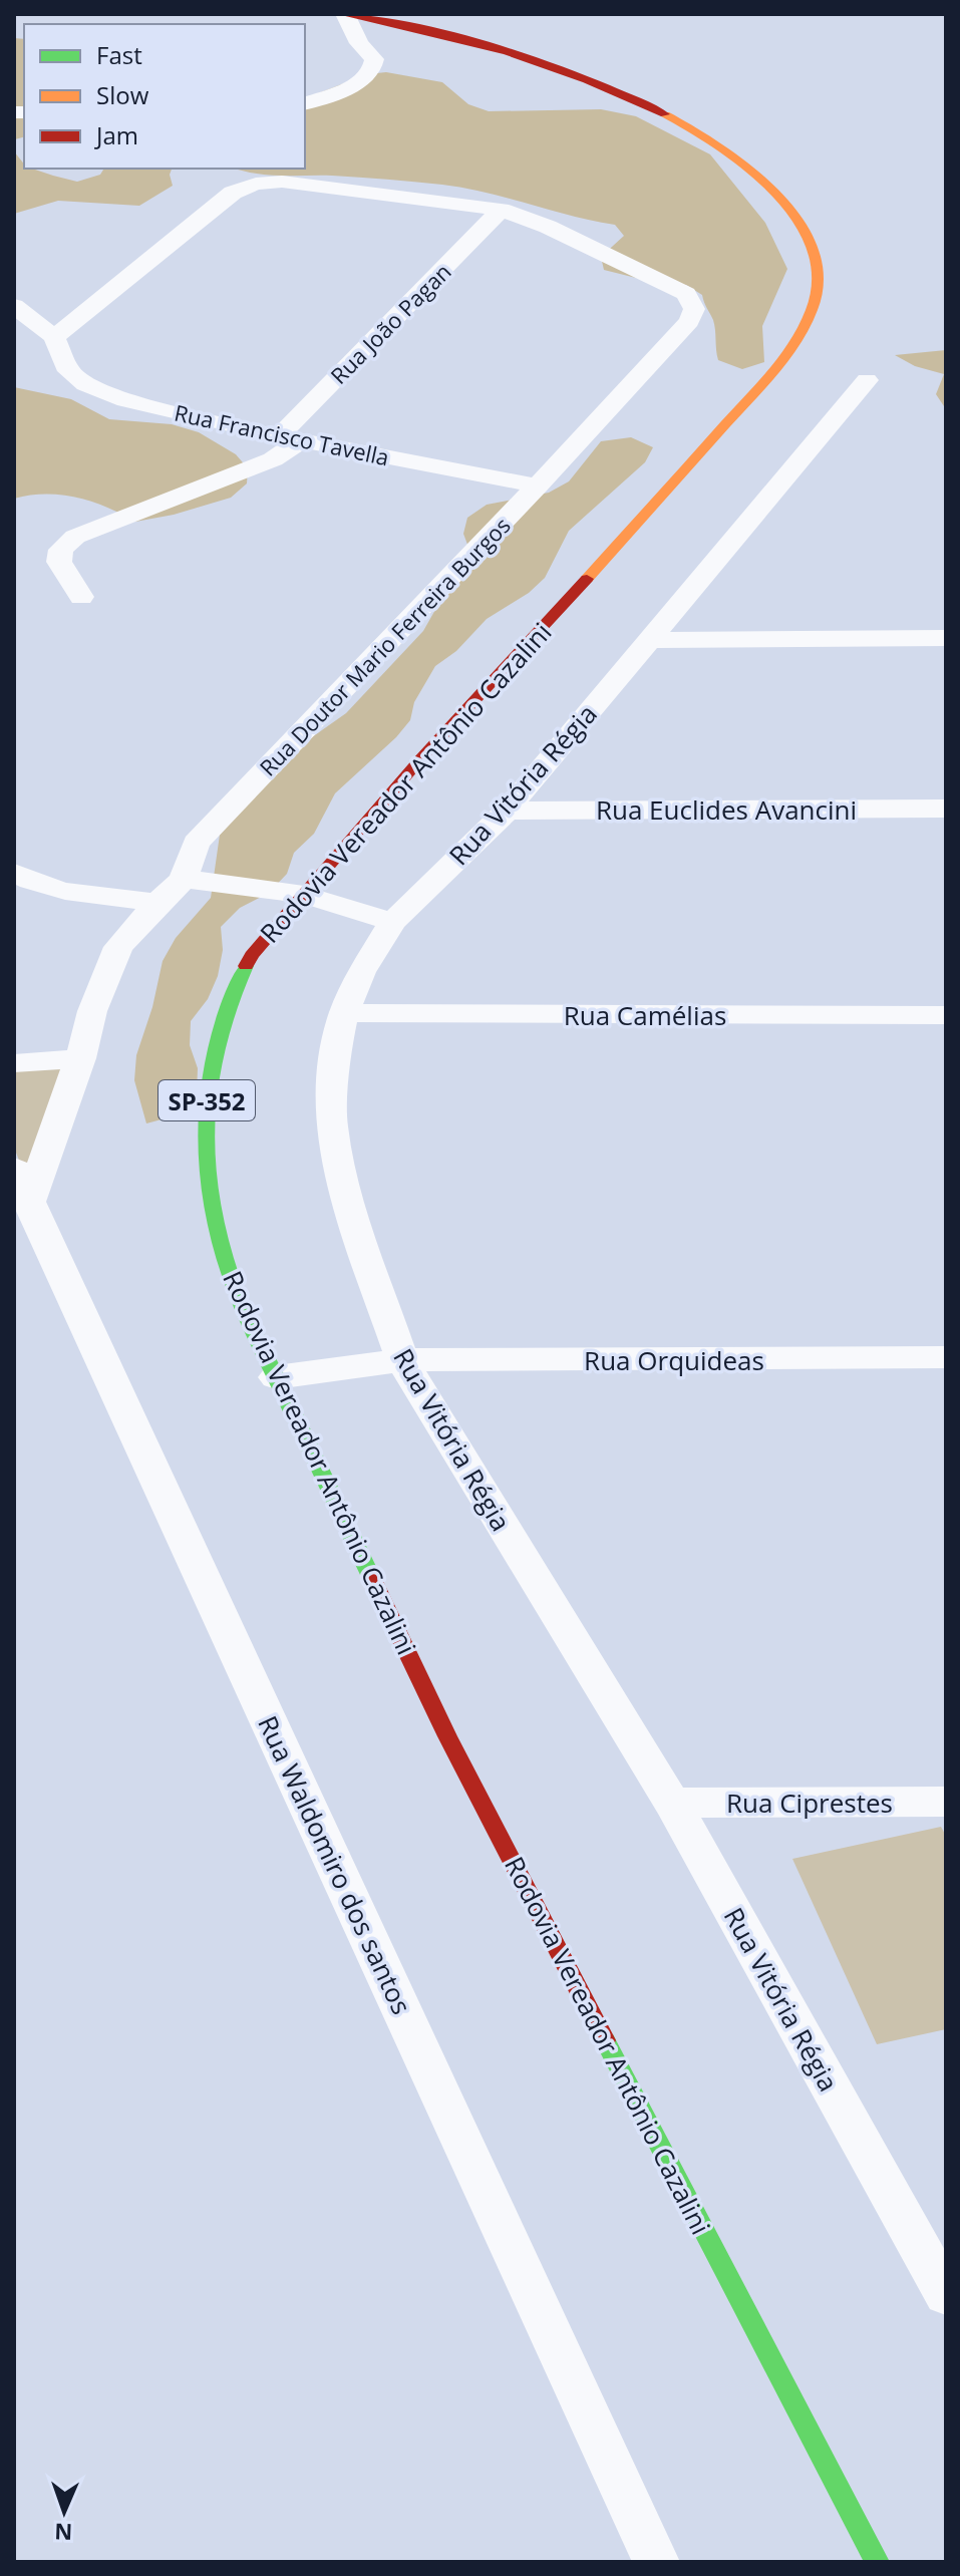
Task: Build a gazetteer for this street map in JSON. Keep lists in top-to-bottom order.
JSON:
{
  "streets": {
    "main road": ["Rodovia Vereador Antônio Cazalini", "SP-352"],
    "street": [
      "Rua João Pagan",
      "Rua Francisco Tavella",
      "Rua Doutor Mario Ferreira Burgos",
      "Rua Vitória Régia",
      "Rua Euclides Avancini",
      "Rua Camélias",
      "Rua Orquideas",
      "Rua Ciprestes",
      "Rua Waldomiro dos santos"
    ]
  },
  "crossings": [
    ["Rua João Pagan", "Rua Francisco Tavella"],
    ["Rua João Pagan", "Rua Doutor Mario Ferreira Burgos"],
    ["Rua Francisco Tavella", "Rua Doutor Mario Ferreira Burgos"],
    ["Rua Doutor Mario Ferreira Burgos", "Rua Waldomiro dos santos"],
    ["Rodovia Vereador Antônio Cazalini", "Rua Orquideas"],
    ["Rua Vitória Régia", "Rua Euclides Avancini"],
    ["Rua Vitória Régia", "Rua Camélias"],
    ["Rua Vitória Régia", "Rua Orquideas"],
    ["Rua Vitória Régia", "Rua Ciprestes"]
  ],
  "legend": ["Fast", "Slow", "Jam"],
  "north": "bottom"
}
